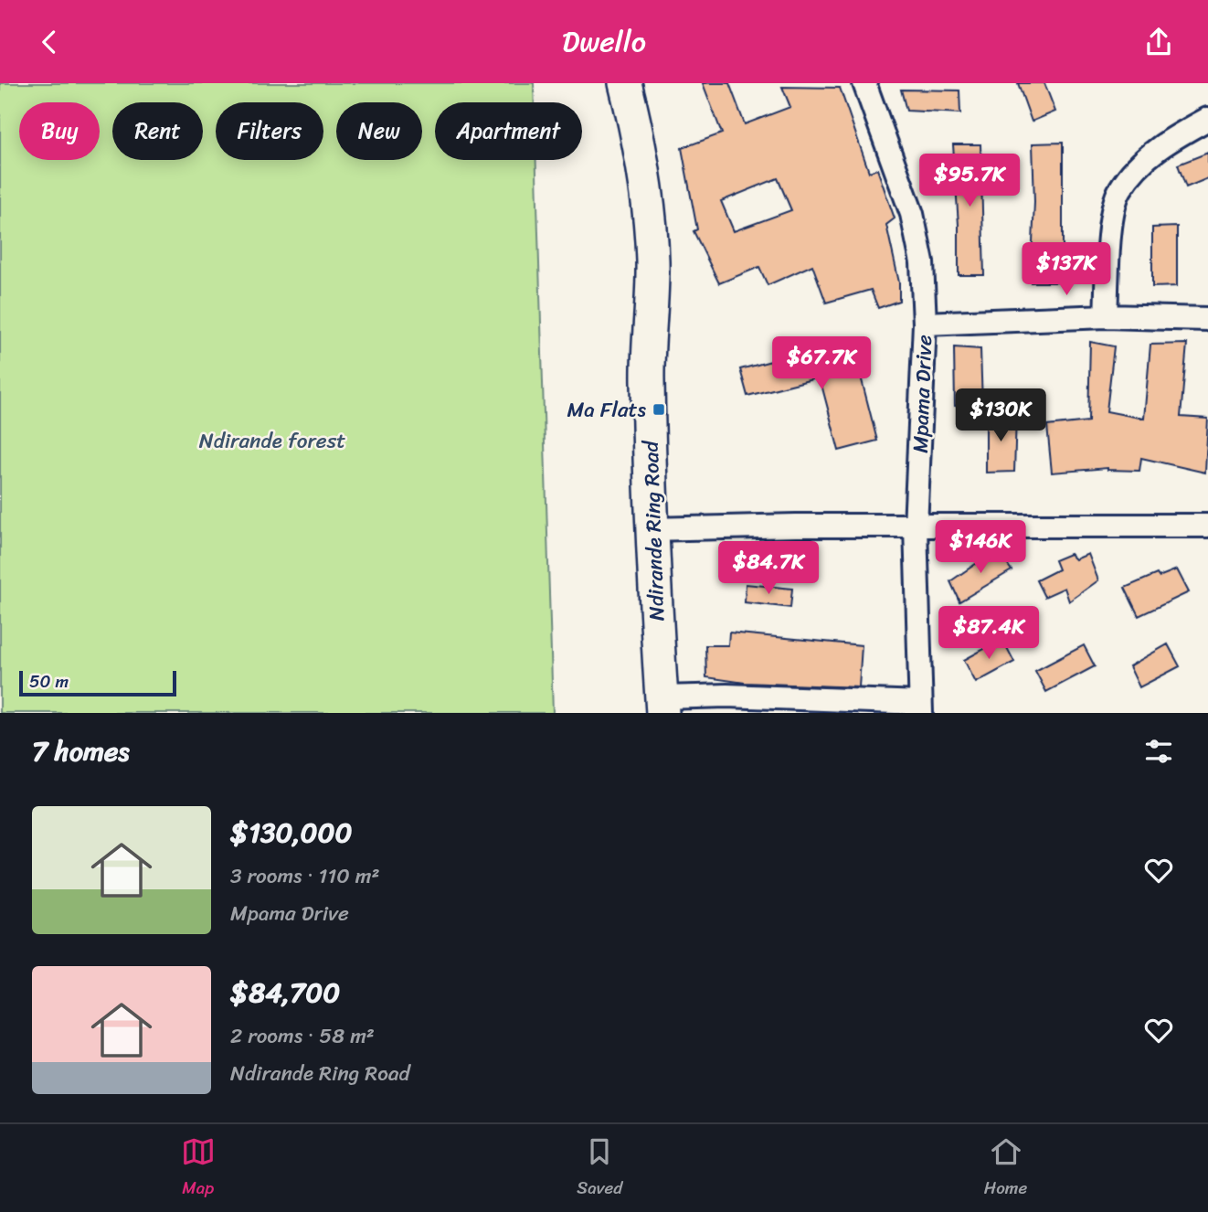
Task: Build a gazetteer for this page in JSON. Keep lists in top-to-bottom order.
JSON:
{
  "streets": {
    "street": ["Mpama Drive", "Ndirande Ring Road"]
  },
  "parks": ["Ndirande forest"],
  "places": {
    "transit": ["Ma Flats"]
  },
  "scale_bar": "50 m",
  "page": {
    "header": "Dwello",
    "chip": [
      "Buy",
      "Rent",
      "Filters",
      "New",
      "Apartment"
    ],
    "price": [
      "$95.7K",
      "$137K",
      "$67.7K",
      "$130K",
      "$146K",
      "$84.7K",
      "$87.4K"
    ],
    "scale": "50 m",
    "heading": "7 homes",
    "list": [
      {
        "name": "$130,000",
        "note": "3 rooms · 110 m² · Mpama Drive"
      },
      {
        "name": "$84,700",
        "note": "2 rooms · 58 m² · Ndirande Ring Road"
      }
    ],
    "tabs": ["Map", "Saved", "Home"]
  }
}
